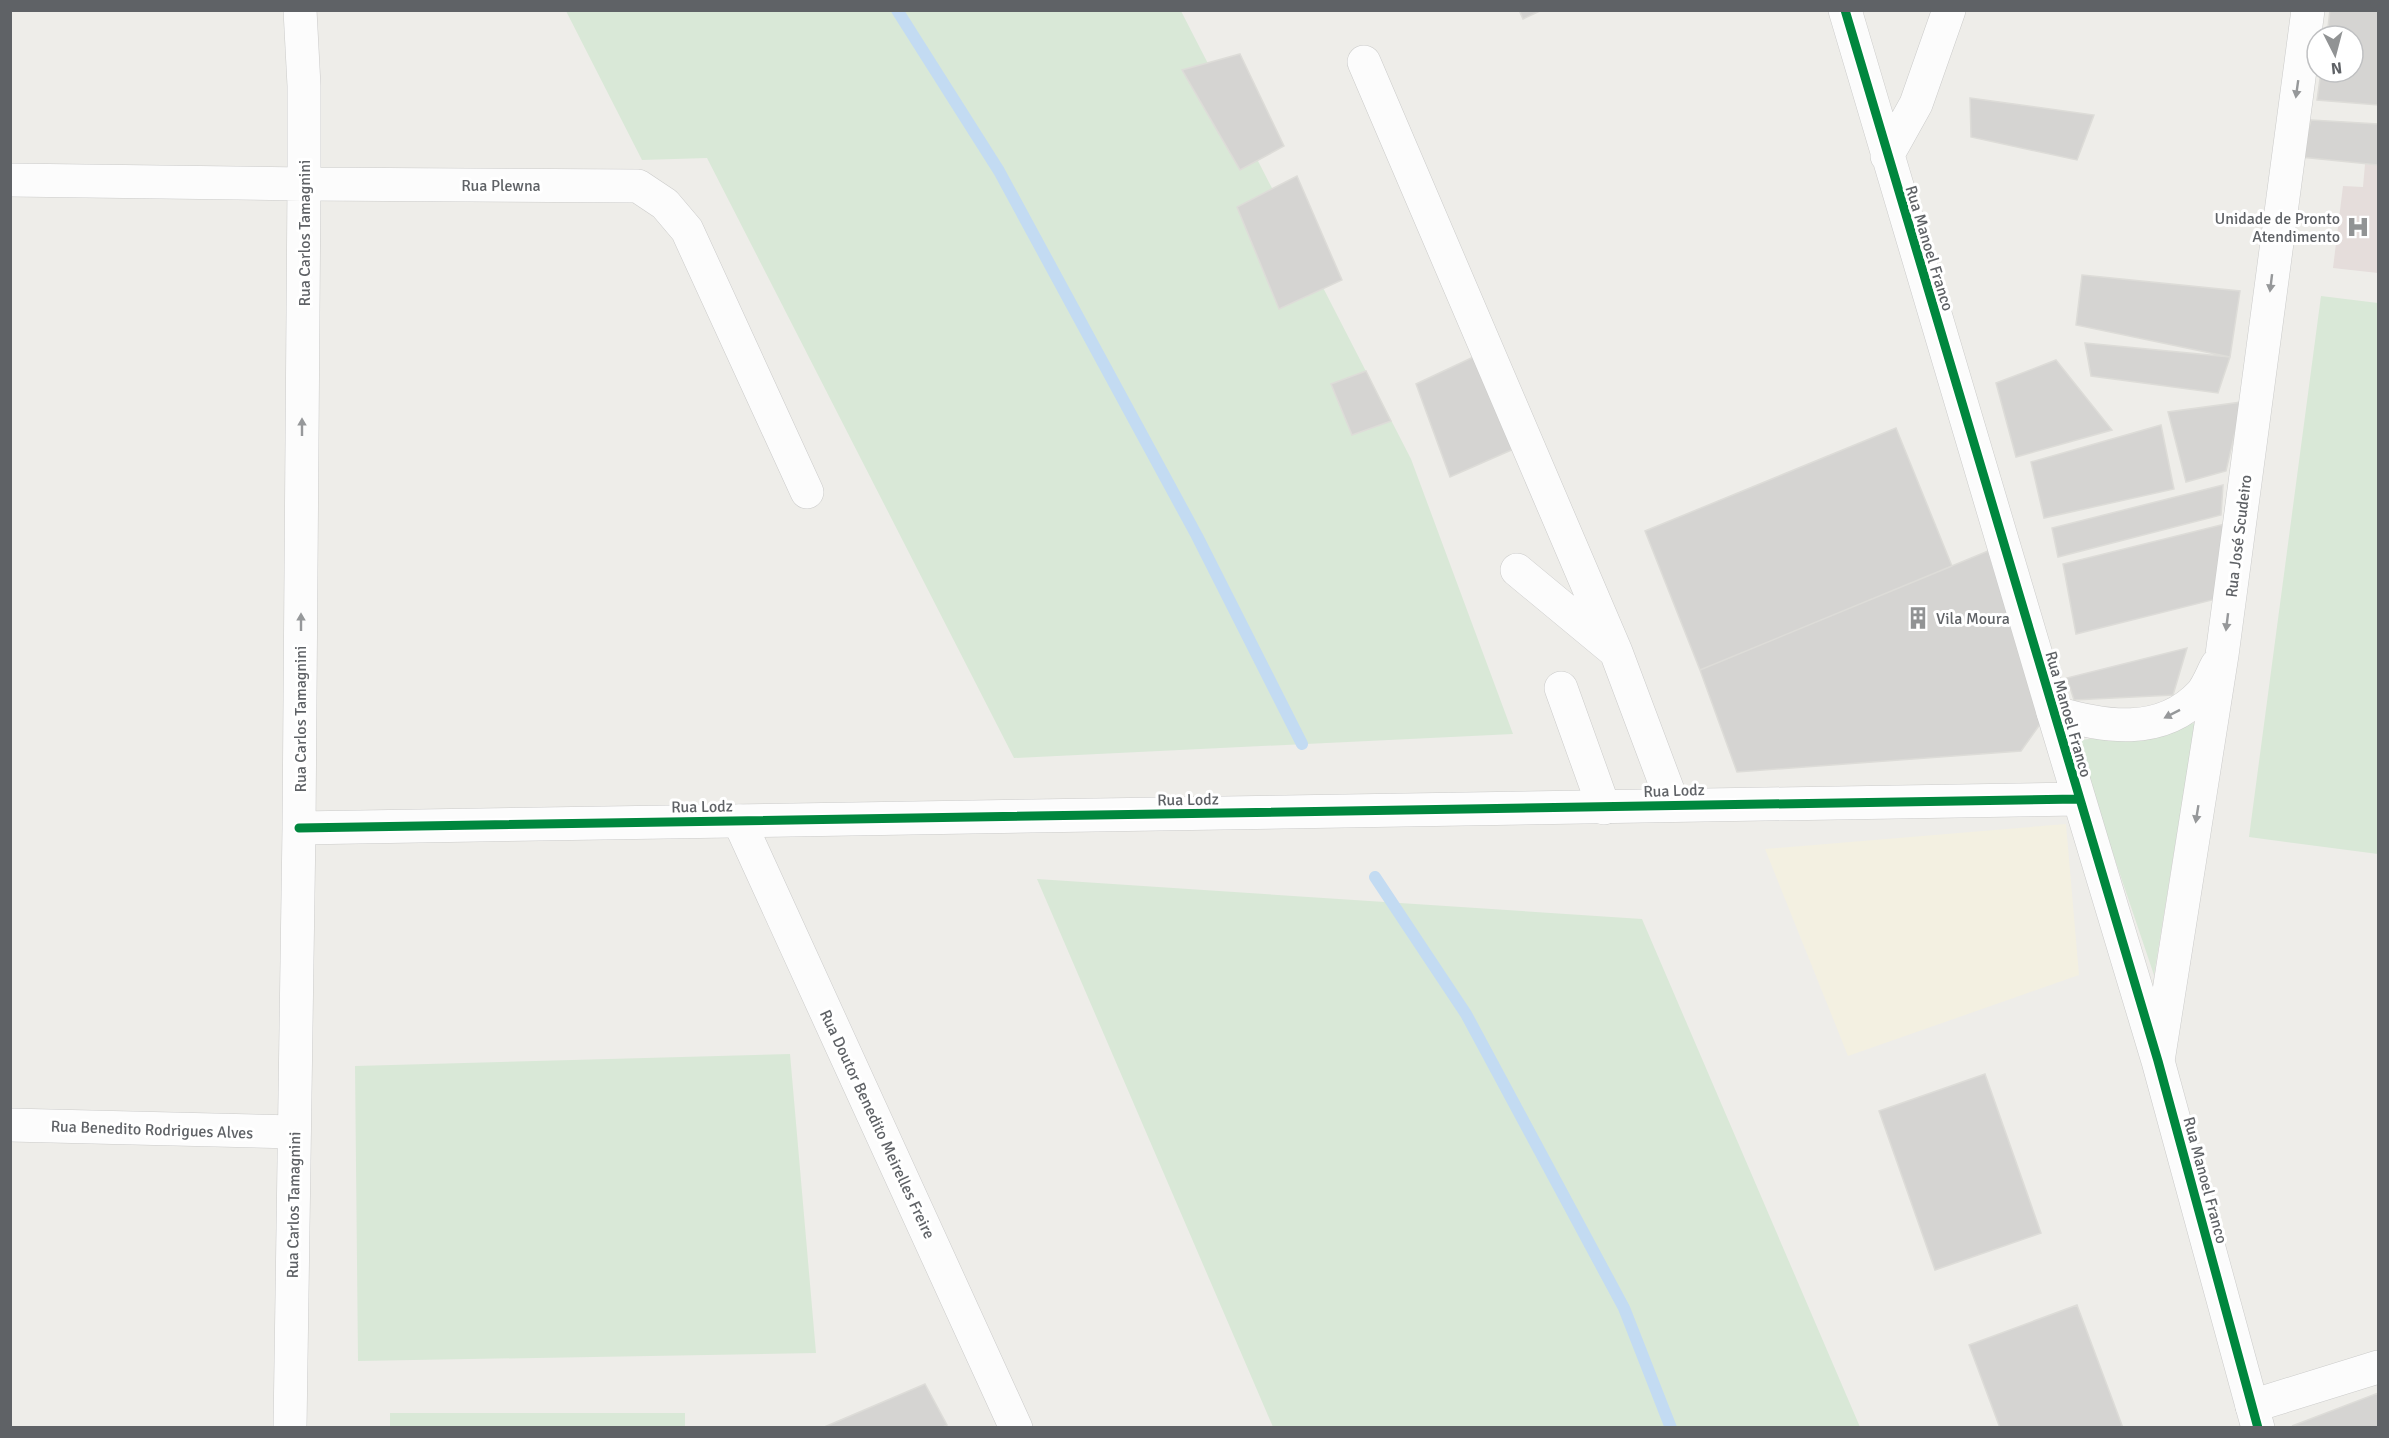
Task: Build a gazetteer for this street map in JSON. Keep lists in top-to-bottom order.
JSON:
{
  "streets": {
    "street": [
      "Rua Plewna",
      "Rua Carlos Tamagnini",
      "Rua Manoel Franco",
      "Rua José Scudeiro",
      "Rua Lodz",
      "Rua Doutor Benedito Meirelles Freire",
      "Rua Benedito Rodrigues Alves"
    ]
  },
  "crossings": [
    ["Rua Plewna", "Rua Carlos Tamagnini"],
    ["Rua Carlos Tamagnini", "Rua Lodz"],
    ["Rua Carlos Tamagnini", "Rua Benedito Rodrigues Alves"],
    ["Rua Manoel Franco", "Rua José Scudeiro"],
    ["Rua Manoel Franco", "Rua Lodz"],
    ["Rua Lodz", "Rua Doutor Benedito Meirelles Freire"]
  ],
  "one_way": ["Rua Carlos Tamagnini", "Rua José Scudeiro"],
  "places": {
    "hospital": ["Unidade de Pronto Atendimento"],
    "building": ["Vila Moura"]
  },
  "north": "bottom"
}
